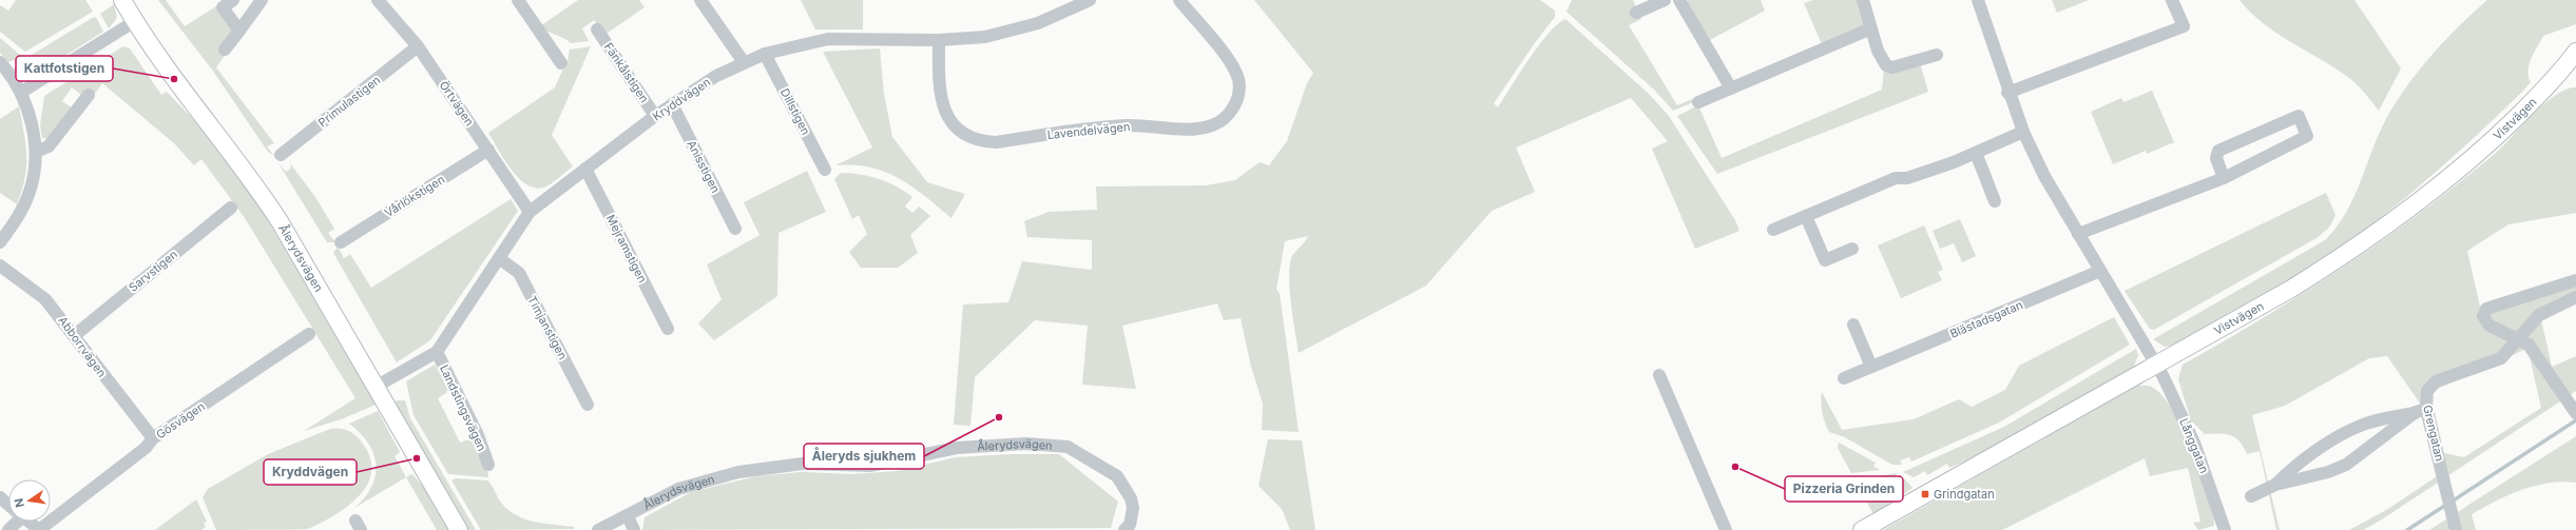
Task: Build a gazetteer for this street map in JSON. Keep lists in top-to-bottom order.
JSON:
{
  "streets": {
    "main road": ["Vistvägen", "Ålerydsvägen"],
    "street": [
      "Fänkålstigen",
      "Kryddvägen",
      "Primulastigen",
      "Örtvägen",
      "Dillstigen",
      "Lavendelvägen",
      "Anisstigen",
      "Vårlökstigen",
      "Mejramstigen",
      "Sarvstigen",
      "Blästadsgatan",
      "Timjanstigen",
      "Abborrvägen",
      "Landstingsvägen",
      "Gösvägen",
      "Grengatan",
      "Långgatan"
    ]
  },
  "crossings": [
    ["Fänkålstigen", "Kryddvägen"],
    ["Kryddvägen", "Örtvägen"],
    ["Kryddvägen", "Dillstigen"],
    ["Kryddvägen", "Lavendelvägen"],
    ["Kryddvägen", "Anisstigen"],
    ["Kryddvägen", "Mejramstigen"],
    ["Kryddvägen", "Ålerydsvägen"],
    ["Kryddvägen", "Timjanstigen"],
    ["Kryddvägen", "Landstingsvägen"],
    ["Primulastigen", "Örtvägen"],
    ["Örtvägen", "Vårlökstigen"],
    ["Vistvägen", "Långgatan"],
    ["Sarvstigen", "Abborrvägen"],
    ["Abborrvägen", "Gösvägen"]
  ],
  "places": {
    "other": [
      "Kattfotstigen",
      "Åleryds sjukhem",
      "Kryddvägen",
      "Pizzeria Grinden"
    ],
    "transit": ["Grindgatan"]
  },
  "north": "left"
}
